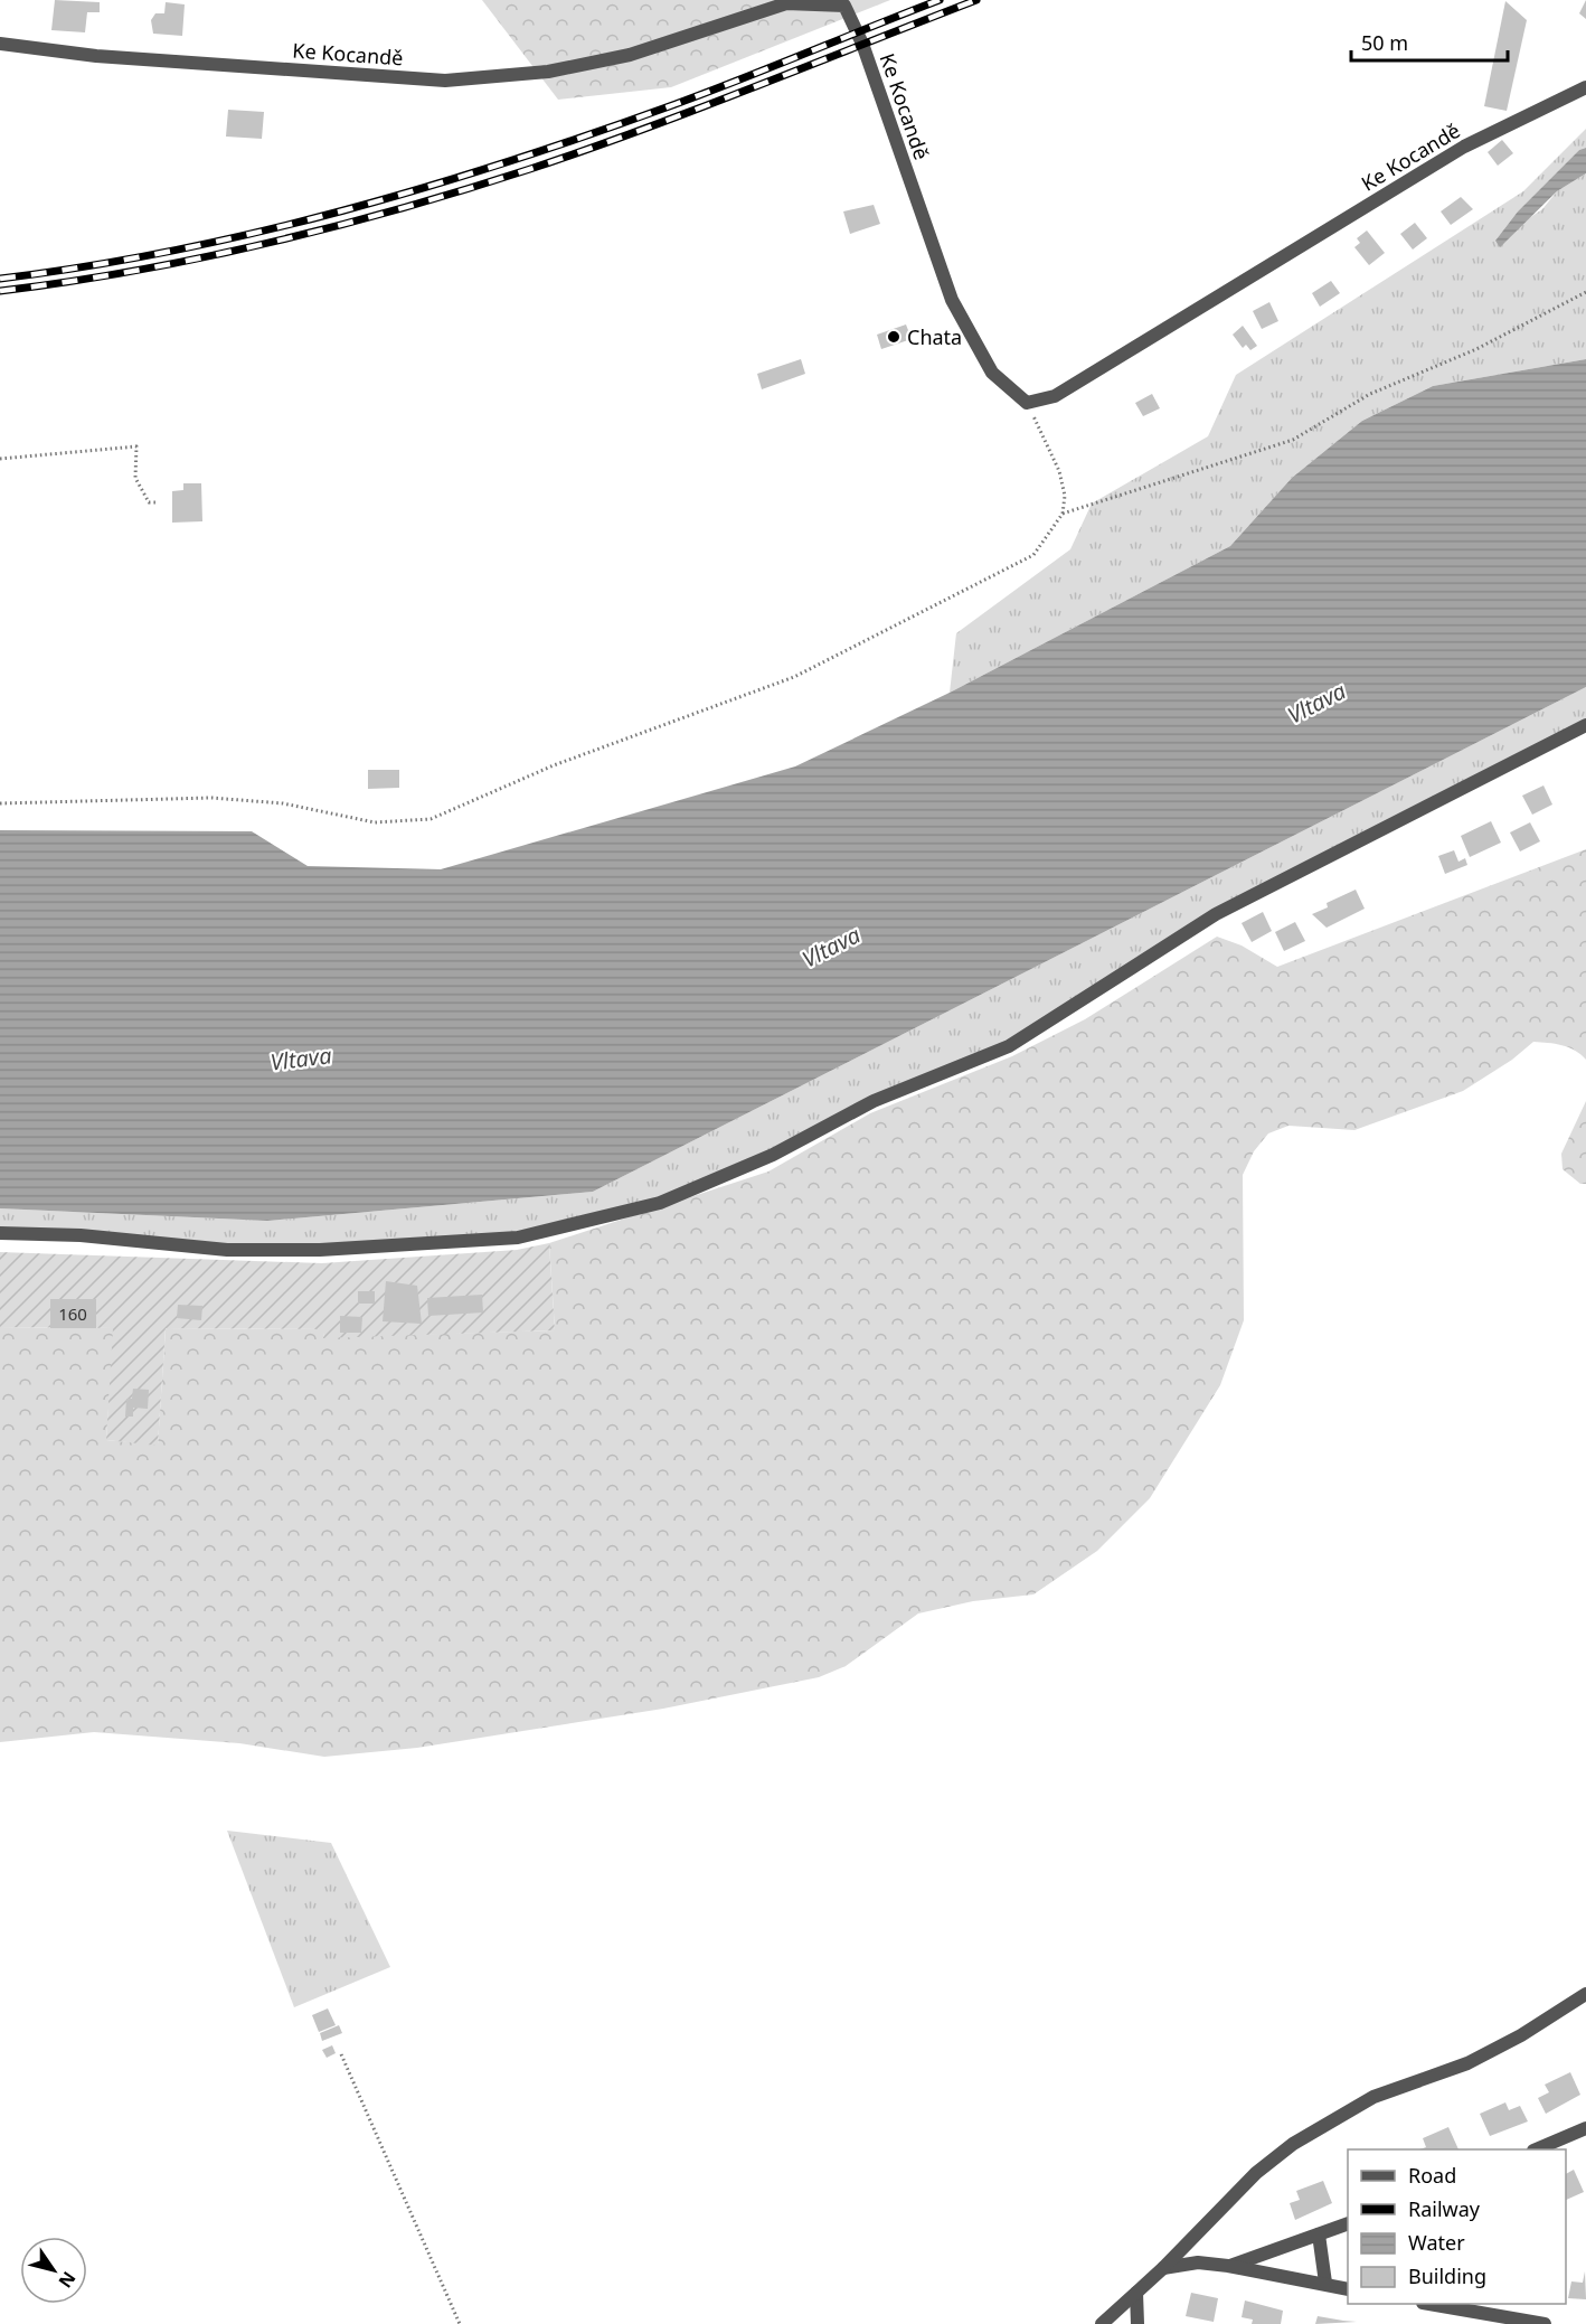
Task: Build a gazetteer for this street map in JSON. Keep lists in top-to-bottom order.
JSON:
{
  "streets": {
    "street": ["Ke Kocandě"]
  },
  "water": ["Vltava"],
  "places": ["Chata"],
  "house_numbers": ["160"],
  "legend": [
    "Road",
    "Railway",
    "Water",
    "Building"
  ],
  "scale_bar": "50 m",
  "north": "bottom right"
}
